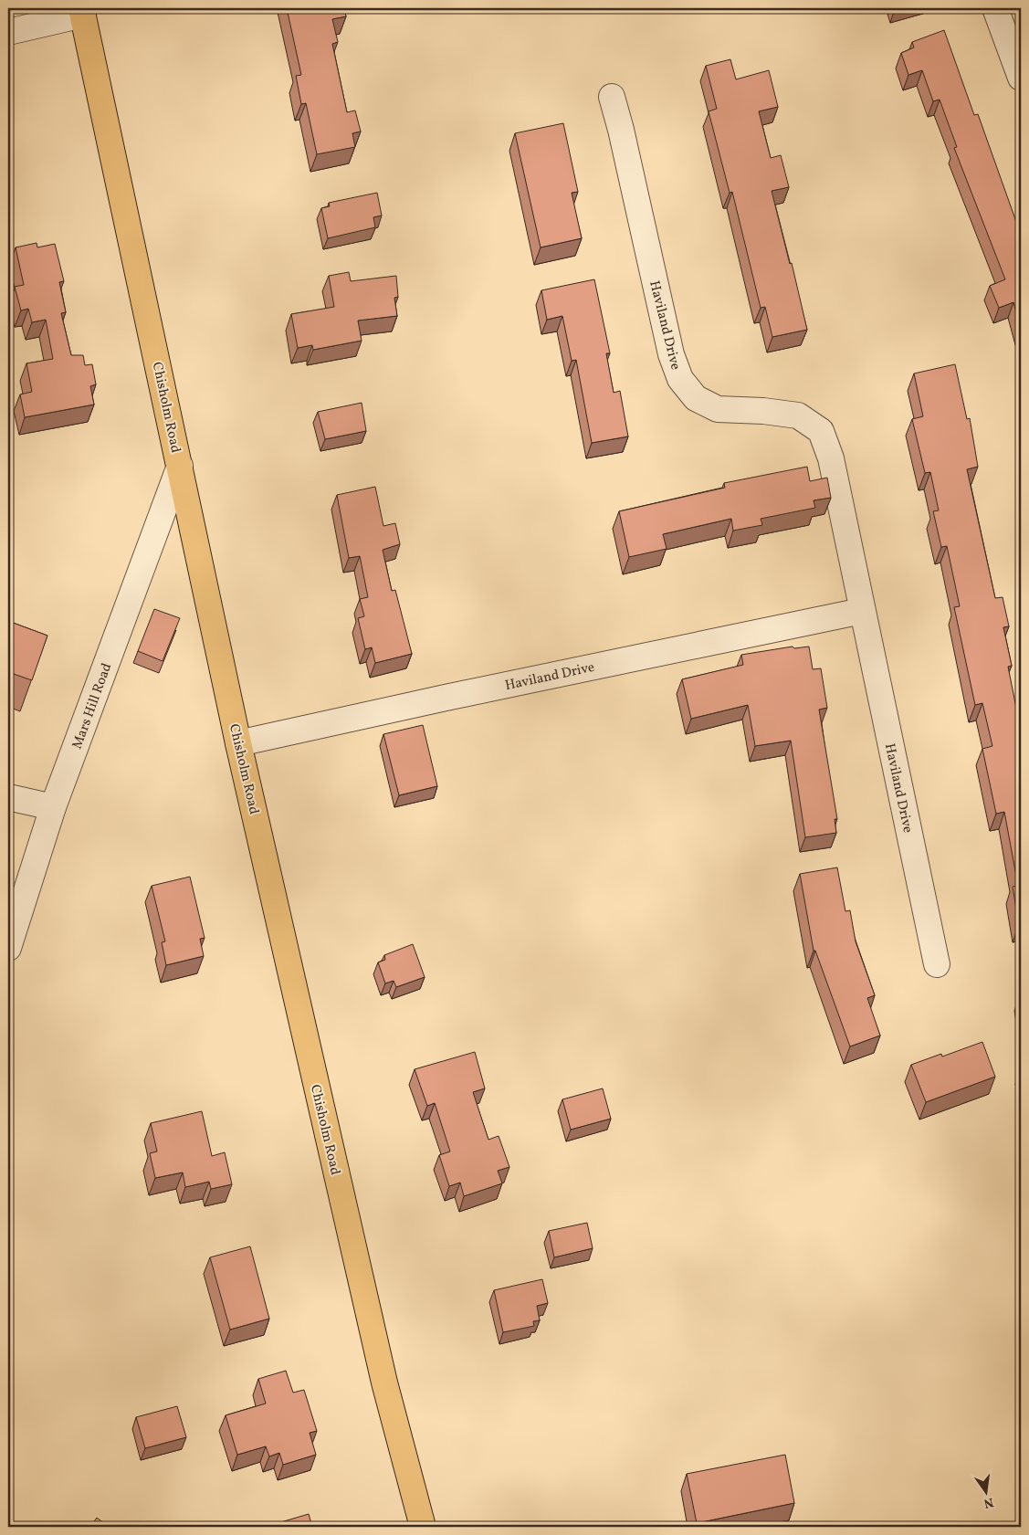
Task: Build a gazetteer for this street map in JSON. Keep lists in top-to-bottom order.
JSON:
{
  "streets": {
    "main road": ["Chisholm Road"],
    "street": ["Haviland Drive", "Mars Hill Road"]
  },
  "crossings": [
    ["Haviland Drive", "Chisholm Road"],
    ["Chisholm Road", "Mars Hill Road"]
  ],
  "north": "bottom"
}
